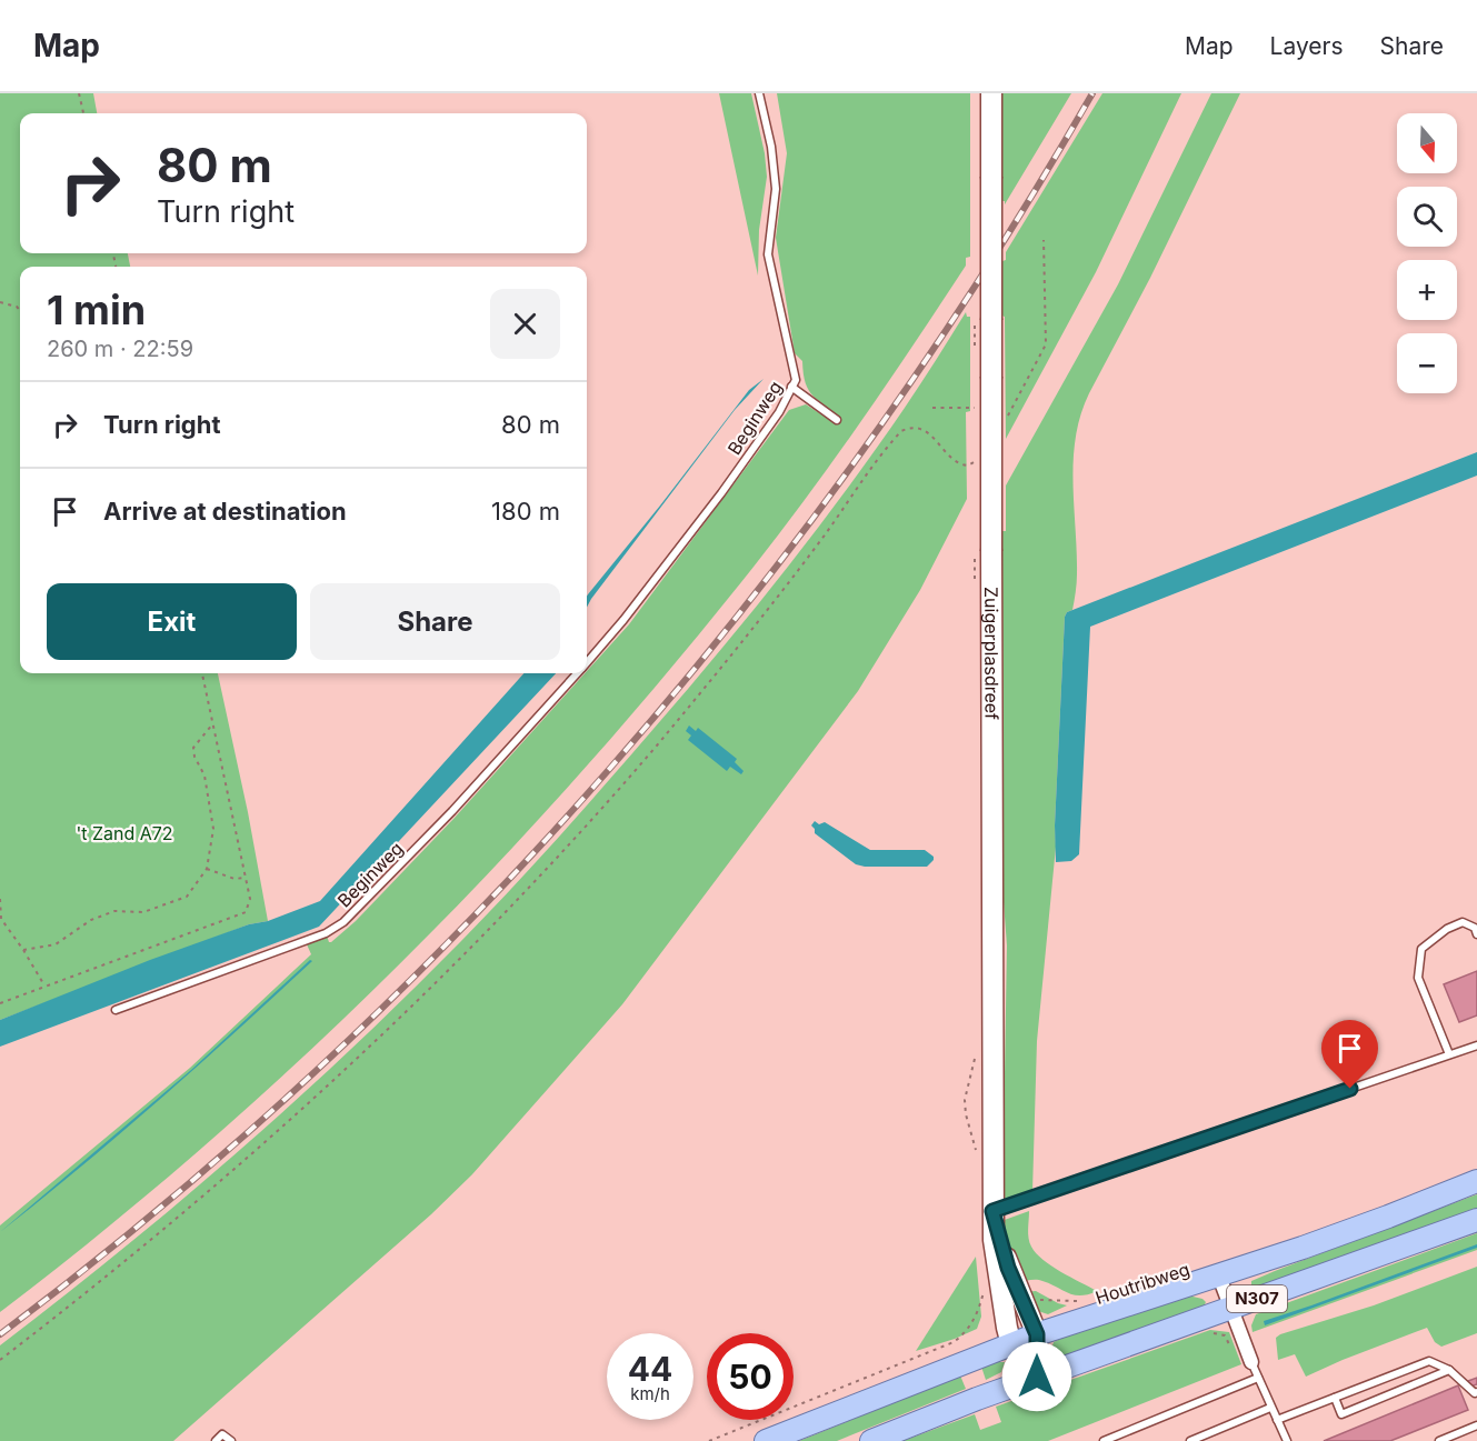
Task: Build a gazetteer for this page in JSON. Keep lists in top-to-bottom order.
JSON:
{
  "streets": {
    "main road": ["Zuigerplasdreef", "Houtribweg", "N307"],
    "lane": ["Beginweg"]
  },
  "crossings": [
    ["Zuigerplasdreef", "Houtribweg"],
    ["Zuigerplasdreef", "N307"],
    ["Houtribweg", "N307"]
  ],
  "parks": ["'t Zand A72"],
  "north": "bottom",
  "page": {
    "header": "Map",
    "nav": ["Map", "Layers", "Share"],
    "map_buttons": ["+", "−"],
    "turn": ["80 m", "Turn right"],
    "heading": ["1 min", "260 m · 22:59"],
    "list": [
      {
        "name": "Turn right",
        "value": "80 m"
      },
      {
        "name": "Arrive at destination",
        "value": "180 m"
      }
    ],
    "buttons": ["Exit", "Share"],
    "speed": "44 km/h",
    "limit": "50"
  }
}
